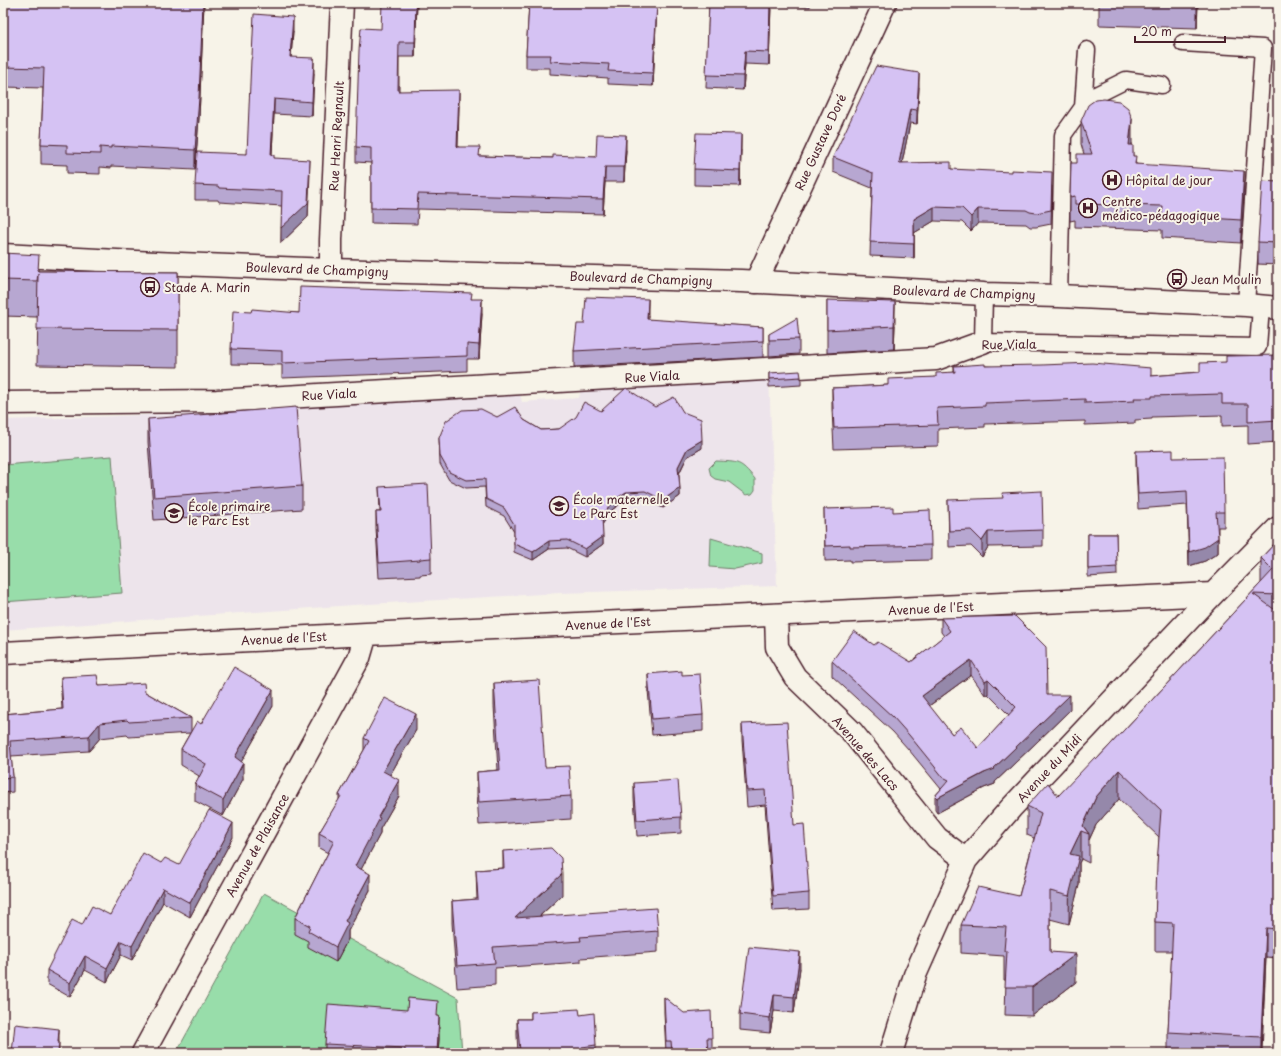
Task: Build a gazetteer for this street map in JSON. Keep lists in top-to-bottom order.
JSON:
{
  "streets": {
    "street": [
      "Rue Henri Regnault",
      "Rue Gustave Doré",
      "Boulevard de Champigny",
      "Rue Viala",
      "Avenue de l'Est",
      "Avenue des Lacs",
      "Avenue du Midi",
      "Avenue de Plaisance"
    ]
  },
  "crossings": [
    ["Rue Henri Regnault", "Boulevard de Champigny"],
    ["Rue Gustave Doré", "Boulevard de Champigny"],
    ["Boulevard de Champigny", "Rue Viala"],
    ["Avenue de l'Est", "Avenue des Lacs"],
    ["Avenue de l'Est", "Avenue du Midi"],
    ["Avenue de l'Est", "Avenue de Plaisance"],
    ["Avenue des Lacs", "Avenue du Midi"]
  ],
  "places": {
    "hospital": ["Hôpital de jour", "Centre médico-pédagogique"],
    "bus stop": ["Jean Moulin", "Stade A. Marin"],
    "school or university": ["École maternelle Le Parc Est", "École primaire le Parc Est"]
  },
  "scale_bar": "20 m"
}
